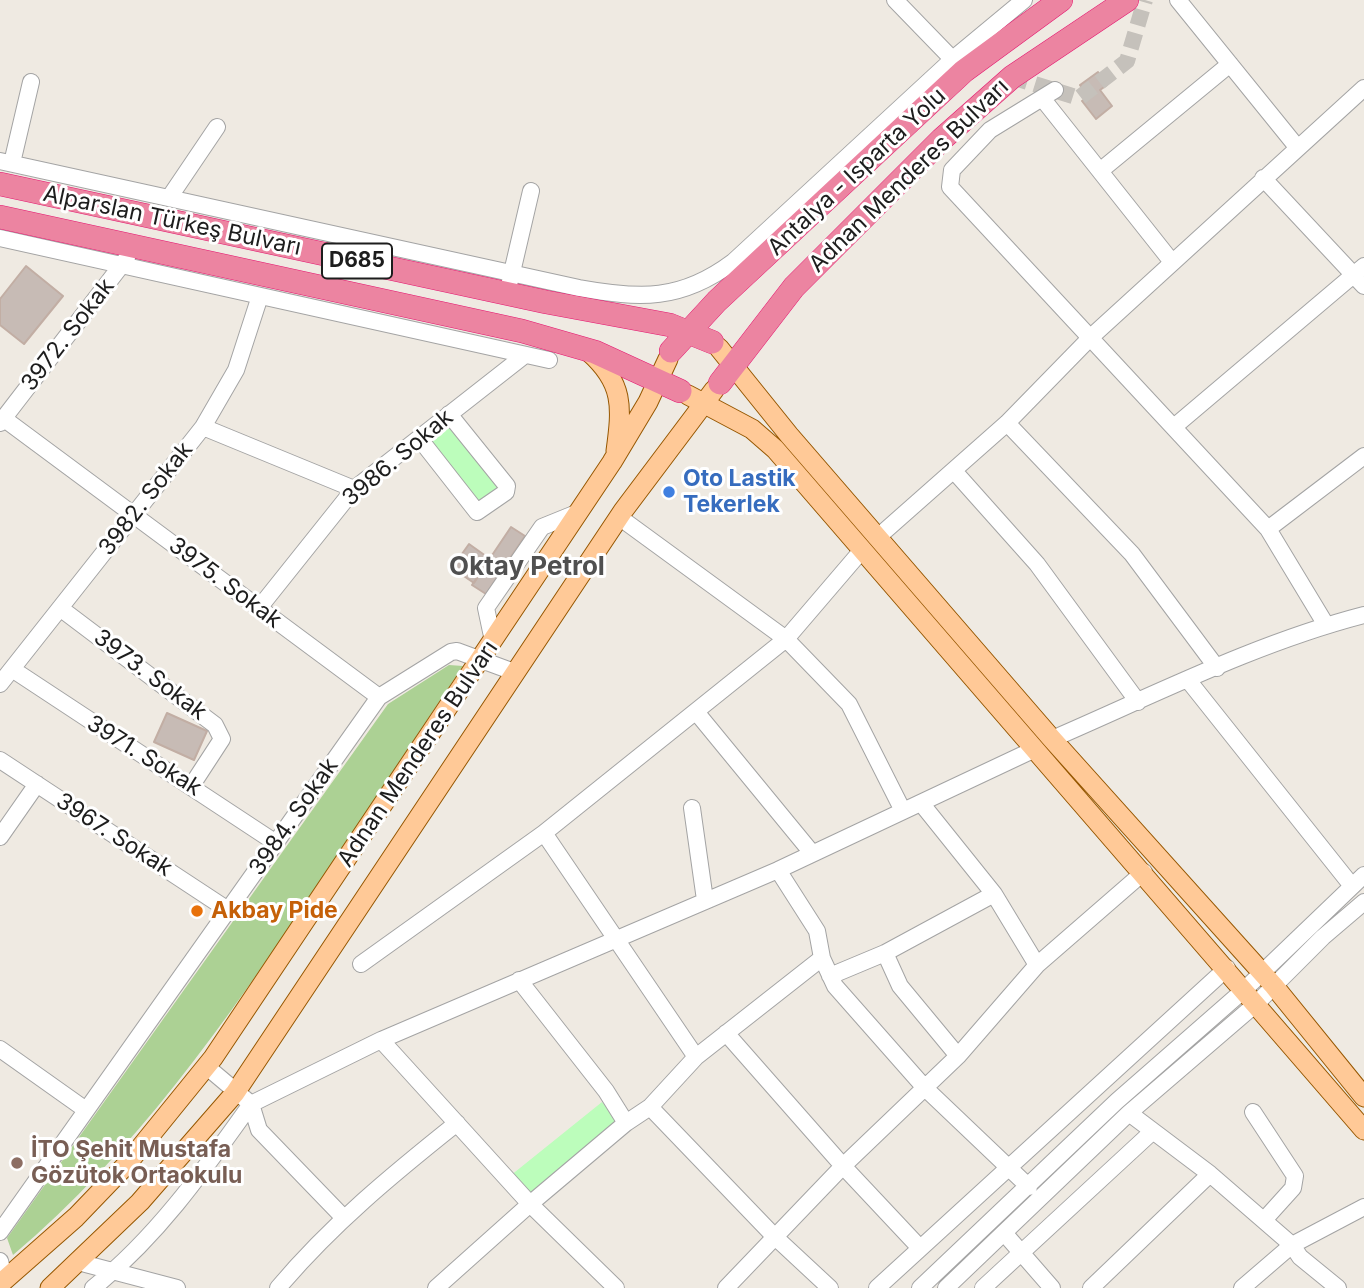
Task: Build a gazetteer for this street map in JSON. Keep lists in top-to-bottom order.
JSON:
{
  "streets": {
    "highway": [
      "Antalya - Isparta Yolu",
      "Adnan Menderes Bulvarı",
      "Alparslan Türkeş Bulvarı",
      "D685"
    ],
    "street": [
      "3972. Sokak",
      "3986. Sokak",
      "3982. Sokak",
      "3975. Sokak",
      "3973. Sokak",
      "3971. Sokak",
      "3984. Sokak",
      "3967. Sokak"
    ]
  },
  "crossings": [
    ["Antalya - Isparta Yolu", "Adnan Menderes Bulvarı"],
    ["Antalya - Isparta Yolu", "Alparslan Türkeş Bulvarı"],
    ["Adnan Menderes Bulvarı", "Alparslan Türkeş Bulvarı"],
    ["Adnan Menderes Bulvarı", "3984. Sokak"],
    ["Alparslan Türkeş Bulvarı", "3972. Sokak"],
    ["3972. Sokak", "3975. Sokak"],
    ["3986. Sokak", "3975. Sokak"],
    ["3982. Sokak", "3975. Sokak"],
    ["3982. Sokak", "3973. Sokak"],
    ["3982. Sokak", "3971. Sokak"],
    ["3975. Sokak", "3984. Sokak"],
    ["3973. Sokak", "3971. Sokak"],
    ["3971. Sokak", "3984. Sokak"],
    ["3984. Sokak", "3967. Sokak"]
  ],
  "districts": ["Oktay Petrol"],
  "places": ["Oto Lastik Tekerlek", "Akbay Pide", "İTO Şehit Mustafa Gözütok Ortaokulu"]
}
